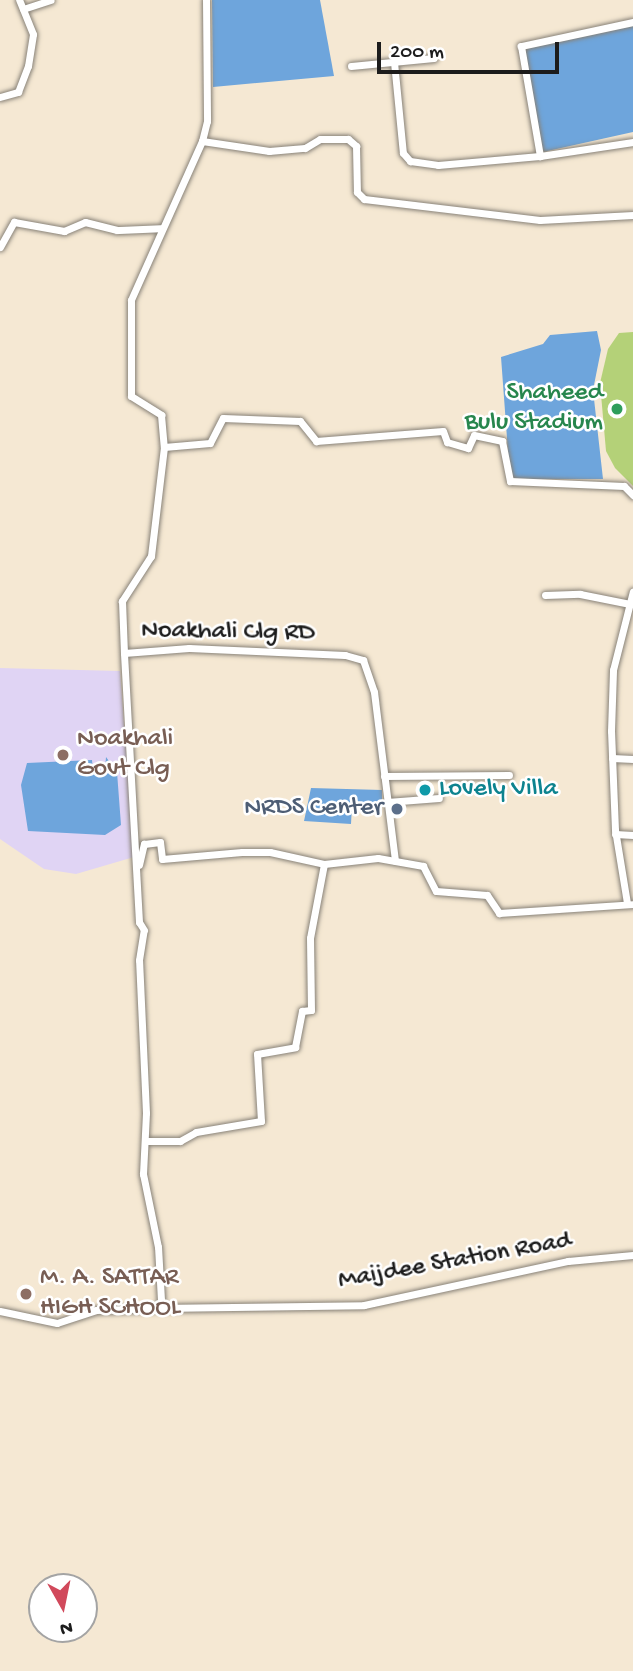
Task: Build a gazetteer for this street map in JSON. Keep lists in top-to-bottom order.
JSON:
{
  "streets": {
    "street": ["Noakhali Clg RD", "Maijdee Station Road"]
  },
  "places": [
    "Shaheed Bulu Stadium",
    "Noakhali Govt Clg",
    "Lovely Villa",
    "NRDS Center",
    "M. A. SATTAR HIGH SCHOOL"
  ],
  "scale_bar": "200 m",
  "north": "bottom"
}
